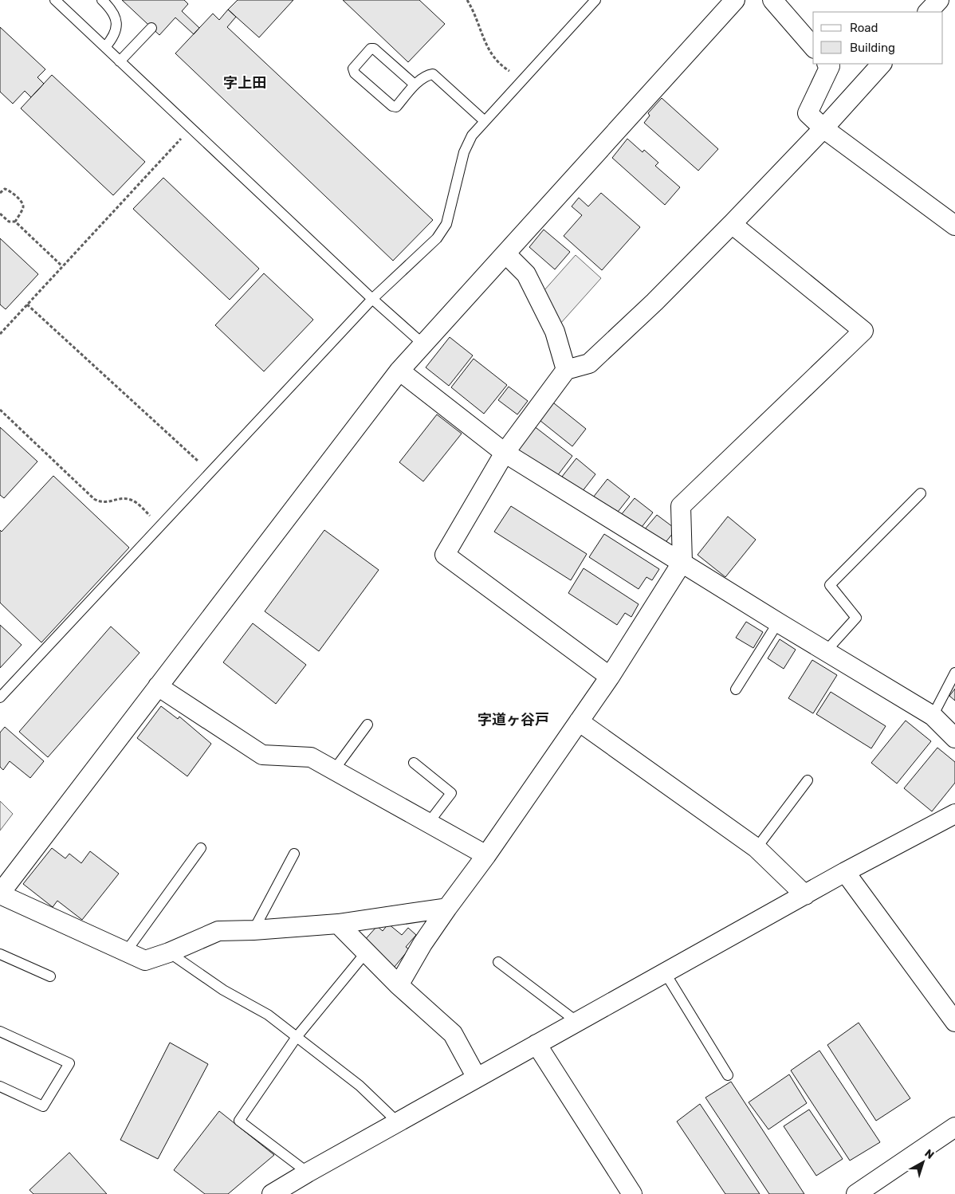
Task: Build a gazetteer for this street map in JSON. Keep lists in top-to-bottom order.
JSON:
{
  "districts": ["字上田", "字道ヶ谷戸"],
  "legend": ["Road", "Building"],
  "north": "top right"
}
